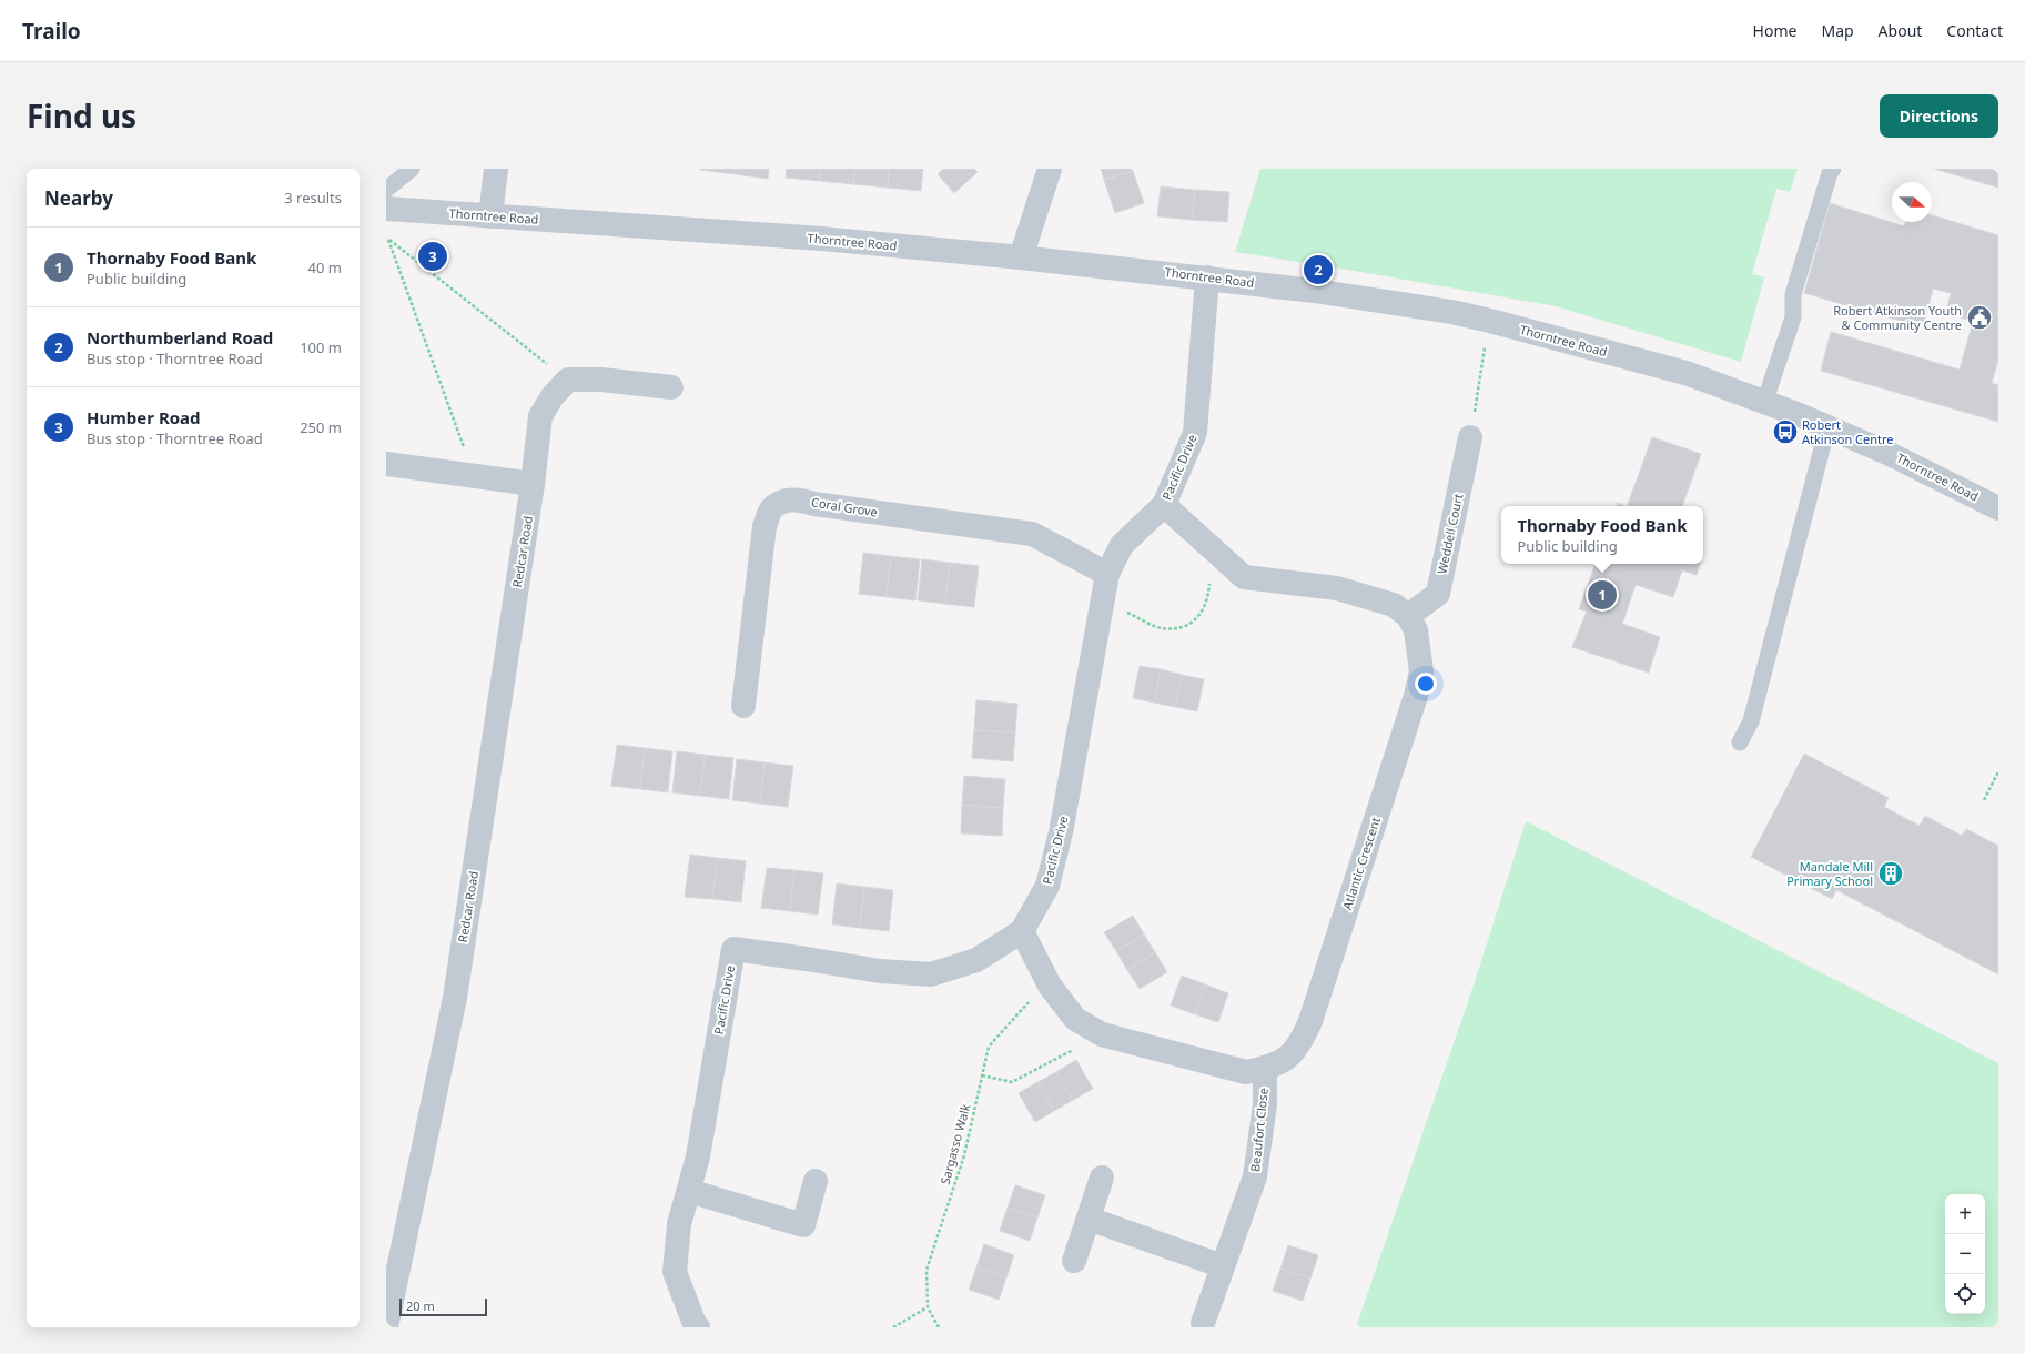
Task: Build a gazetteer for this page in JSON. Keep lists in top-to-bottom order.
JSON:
{
  "streets": {
    "street": [
      "Thorntree Road",
      "Pacific Drive",
      "Coral Grove",
      "Weddell Court",
      "Redcar Road",
      "Atlantic Crescent",
      "Beaufort Close"
    ],
    "path": ["Sargasso Walk"]
  },
  "crossings": [
    ["Thorntree Road", "Pacific Drive"],
    ["Pacific Drive", "Coral Grove"],
    ["Pacific Drive", "Atlantic Crescent"],
    ["Weddell Court", "Atlantic Crescent"],
    ["Atlantic Crescent", "Beaufort Close"],
    ["Atlantic Crescent", "Sargasso Walk"]
  ],
  "places": {
    "public building": ["Robert Atkinson Youth & Community Centre"],
    "bus stop": ["Robert Atkinson Centre"],
    "building": ["Mandale Mill Primary School"]
  },
  "scale_bar": "20 m",
  "north": "right",
  "page": {
    "header": "Trailo",
    "nav": [
      "Home",
      "Map",
      "About",
      "Contact"
    ],
    "title": "Find us",
    "buttons": "Directions",
    "heading": ["Nearby", "3 results"],
    "list": [
      {
        "mark": "1",
        "name": "Thornaby Food Bank",
        "note": "Public building",
        "value": "40 m"
      },
      {
        "mark": "2",
        "name": "Northumberland Road",
        "note": "Bus stop · Thorntree Road",
        "value": "100 m"
      },
      {
        "mark": "3",
        "name": "Humber Road",
        "note": "Bus stop · Thorntree Road",
        "value": "250 m"
      }
    ],
    "pins": ["3", "2", "1"],
    "popup": ["Thornaby Food Bank", "Public building"],
    "map_buttons": ["+", "−"],
    "scale": "20 m"
  }
}
